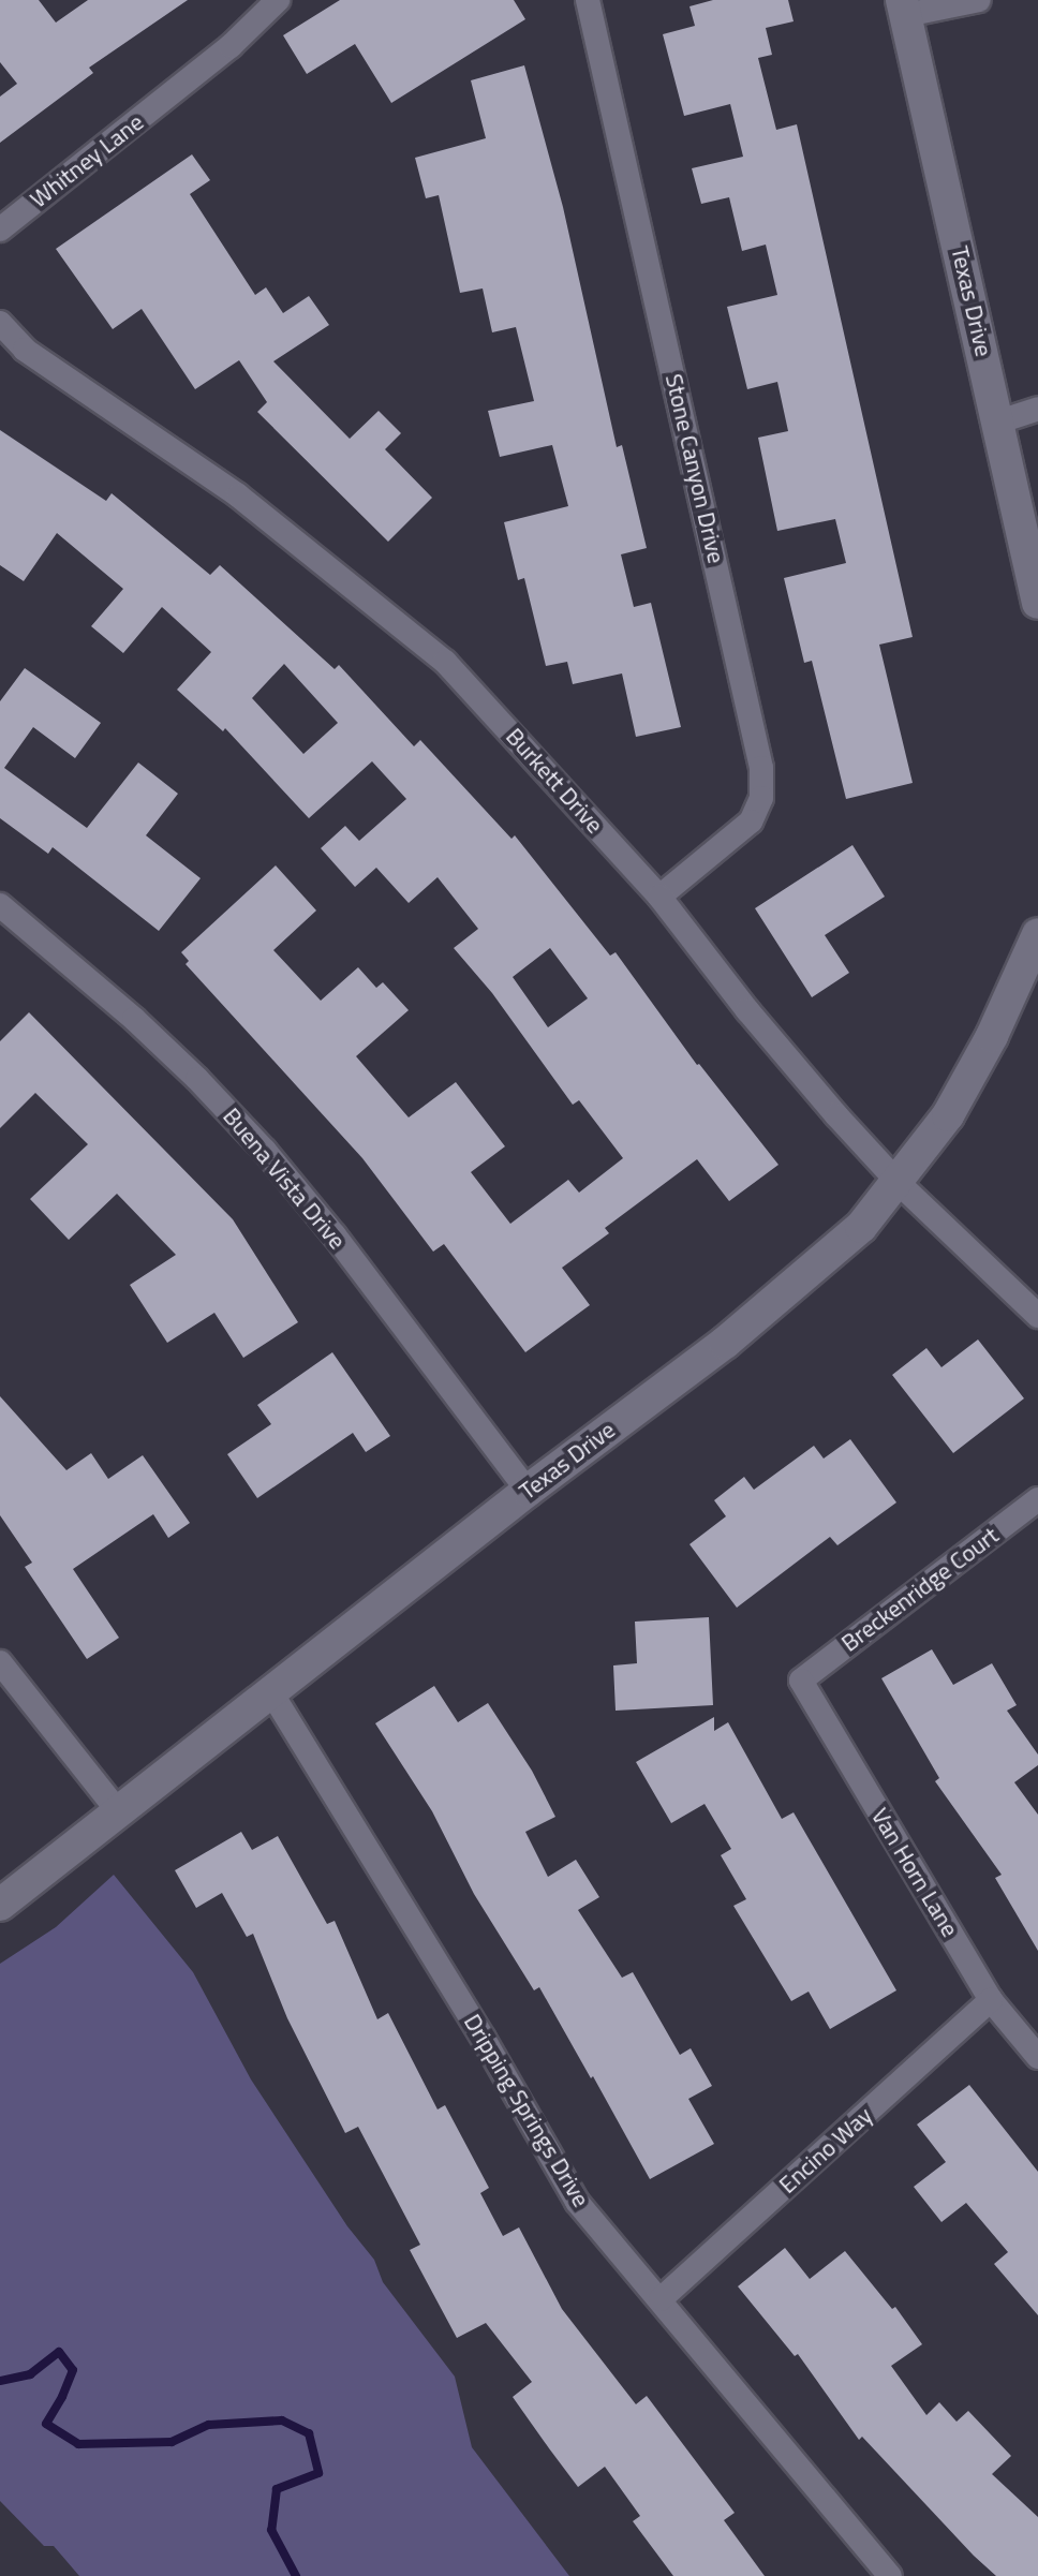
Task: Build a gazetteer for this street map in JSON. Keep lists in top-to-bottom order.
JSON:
{
  "streets": {
    "street": [
      "Whitney Lane",
      "Texas Drive",
      "Stone Canyon Drive",
      "Burkett Drive",
      "Buena Vista Drive",
      "Breckenridge Court",
      "Van Horn Lane",
      "Dripping Springs Drive",
      "Encino Way"
    ]
  },
  "crossings": [
    ["Texas Drive", "Burkett Drive"],
    ["Texas Drive", "Buena Vista Drive"],
    ["Texas Drive", "Dripping Springs Drive"],
    ["Stone Canyon Drive", "Burkett Drive"],
    ["Breckenridge Court", "Van Horn Lane"],
    ["Van Horn Lane", "Encino Way"],
    ["Dripping Springs Drive", "Encino Way"]
  ]
}
